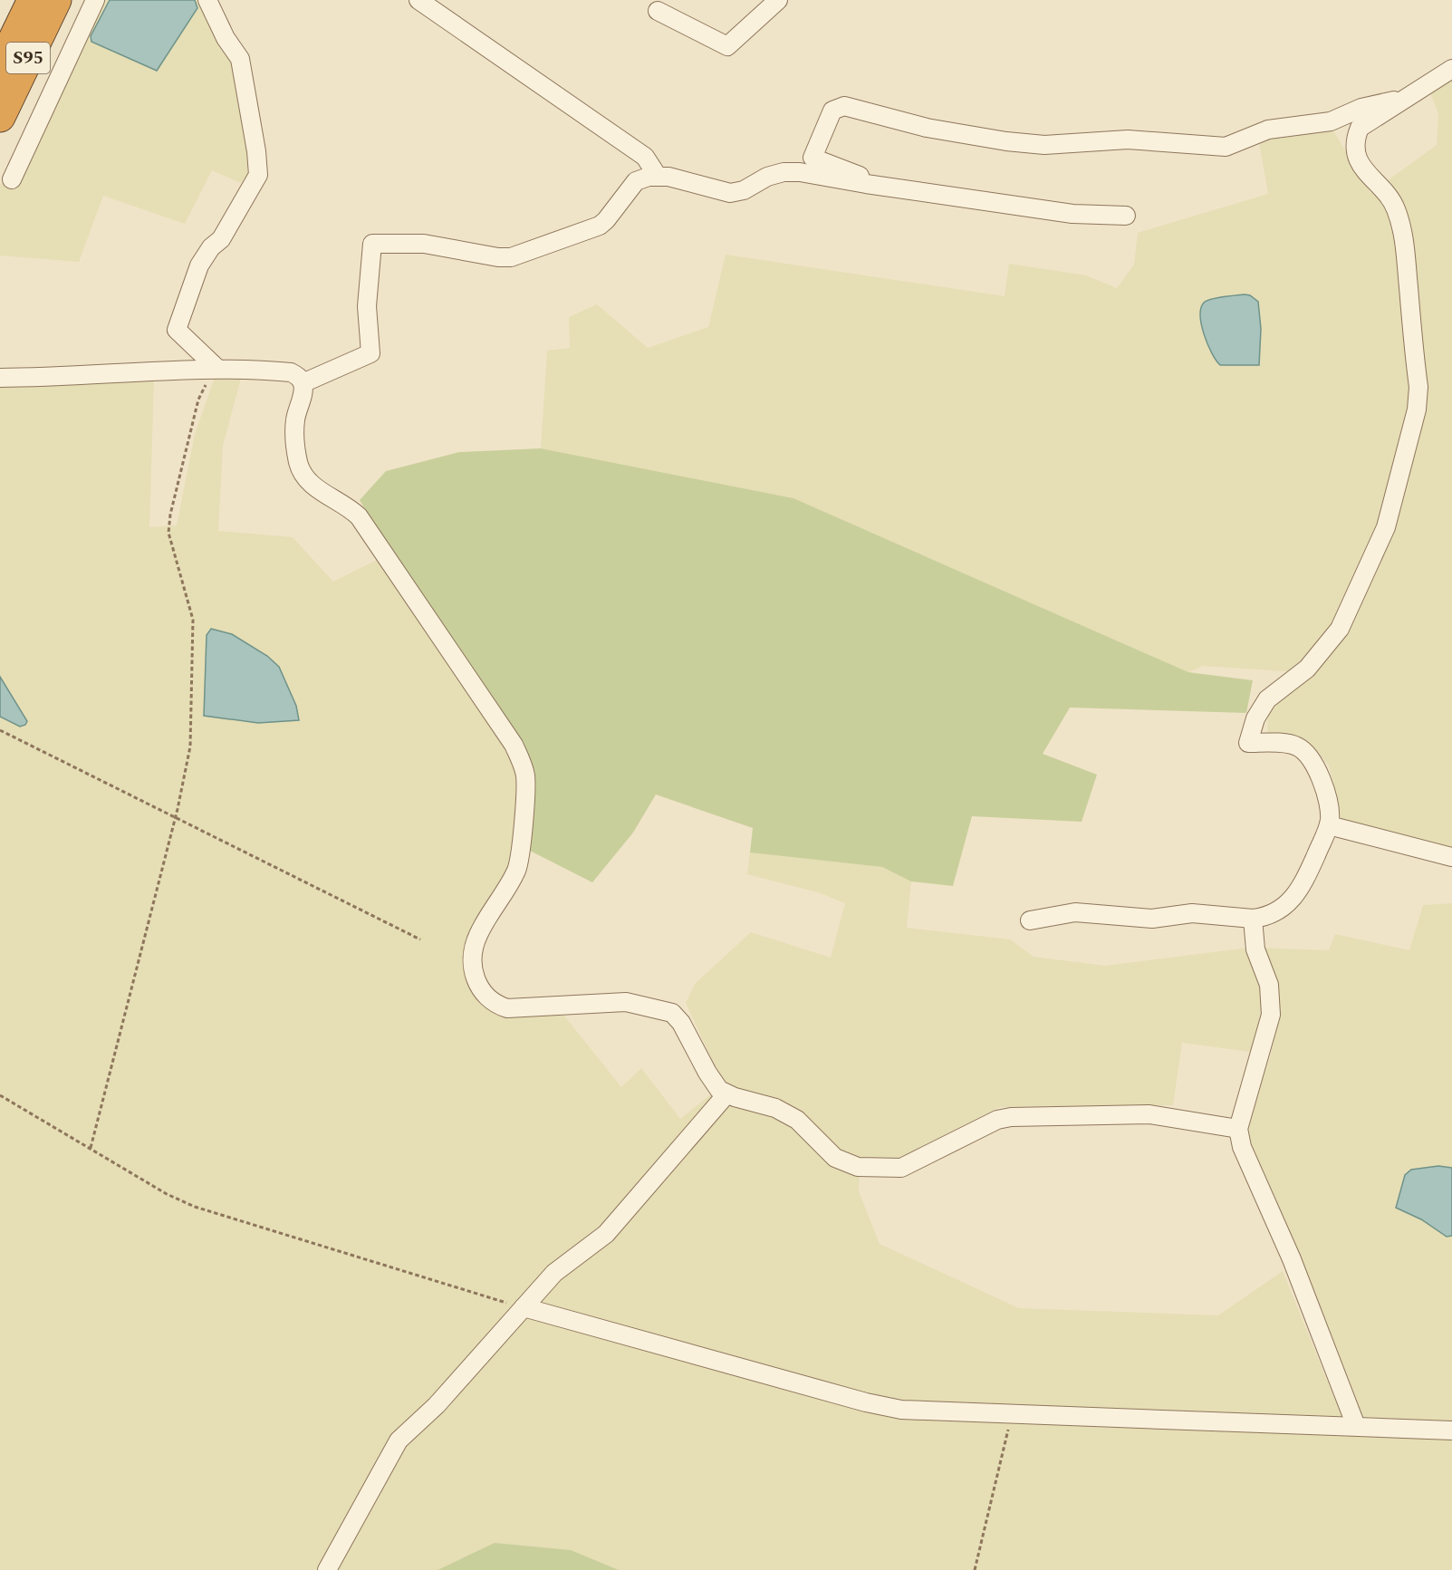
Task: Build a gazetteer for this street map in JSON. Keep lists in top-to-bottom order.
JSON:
{
  "streets": {
    "highway": ["S95"]
  }
}
